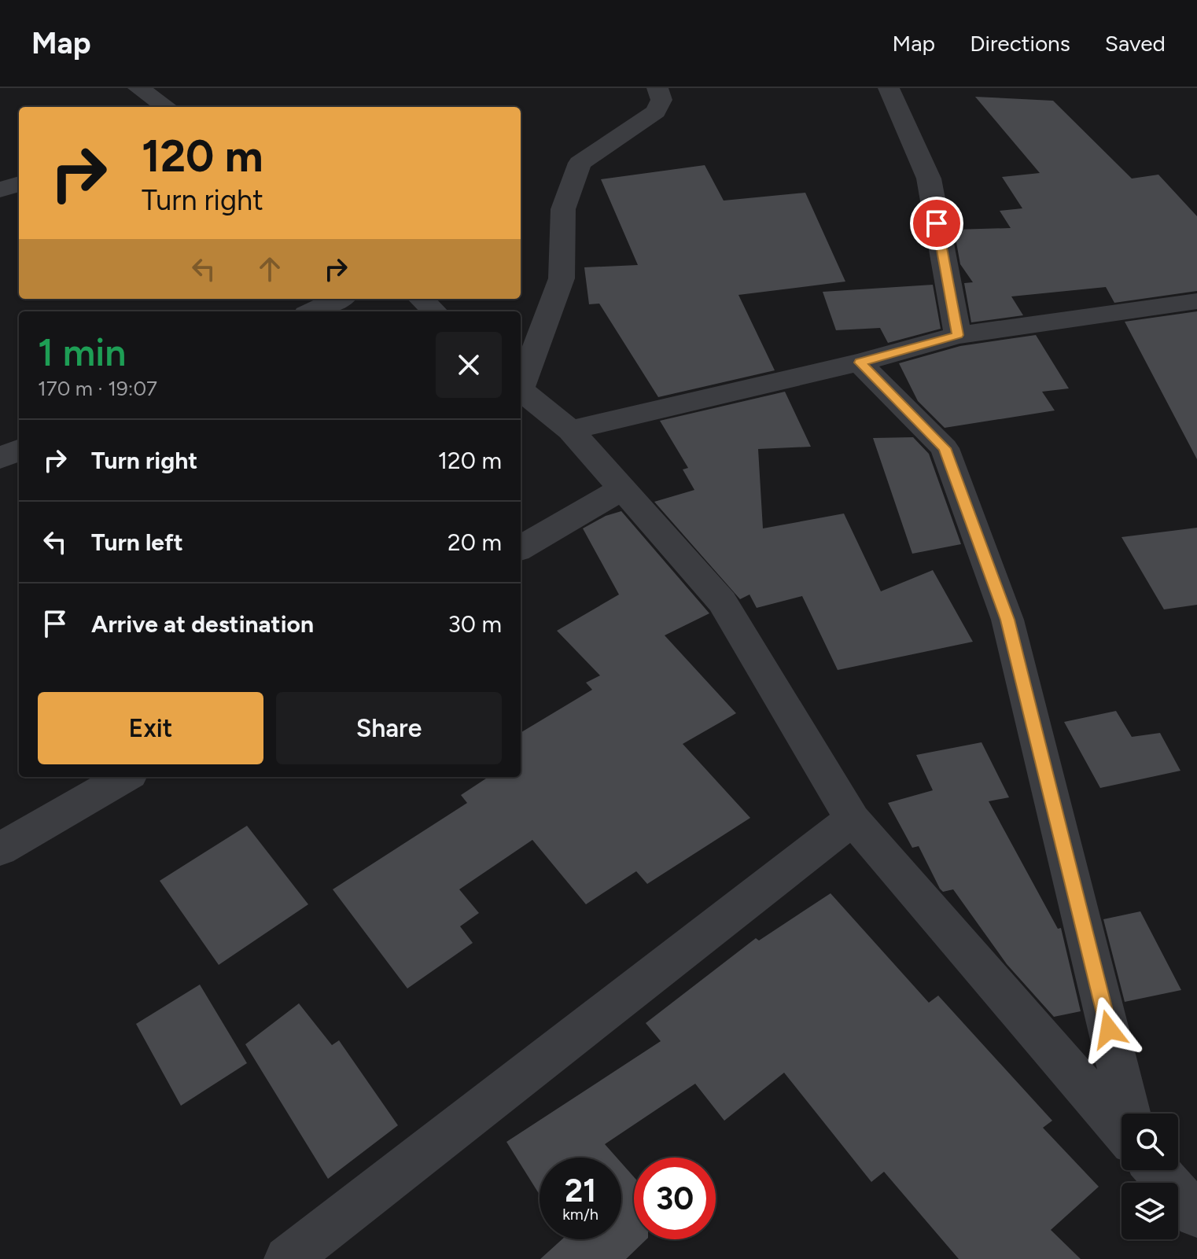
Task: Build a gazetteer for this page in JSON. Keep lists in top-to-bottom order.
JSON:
{
  "page": {
    "header": "Map",
    "nav": ["Map", "Directions", "Saved"],
    "turn": ["120 m", "Turn right"],
    "heading": ["1 min", "170 m · 19:07"],
    "list": [
      {
        "name": "Turn right",
        "value": "120 m"
      },
      {
        "name": "Turn left",
        "value": "20 m"
      },
      {
        "name": "Arrive at destination",
        "value": "30 m"
      }
    ],
    "buttons": ["Exit", "Share"],
    "speed": "21 km/h",
    "limit": "30"
  }
}
